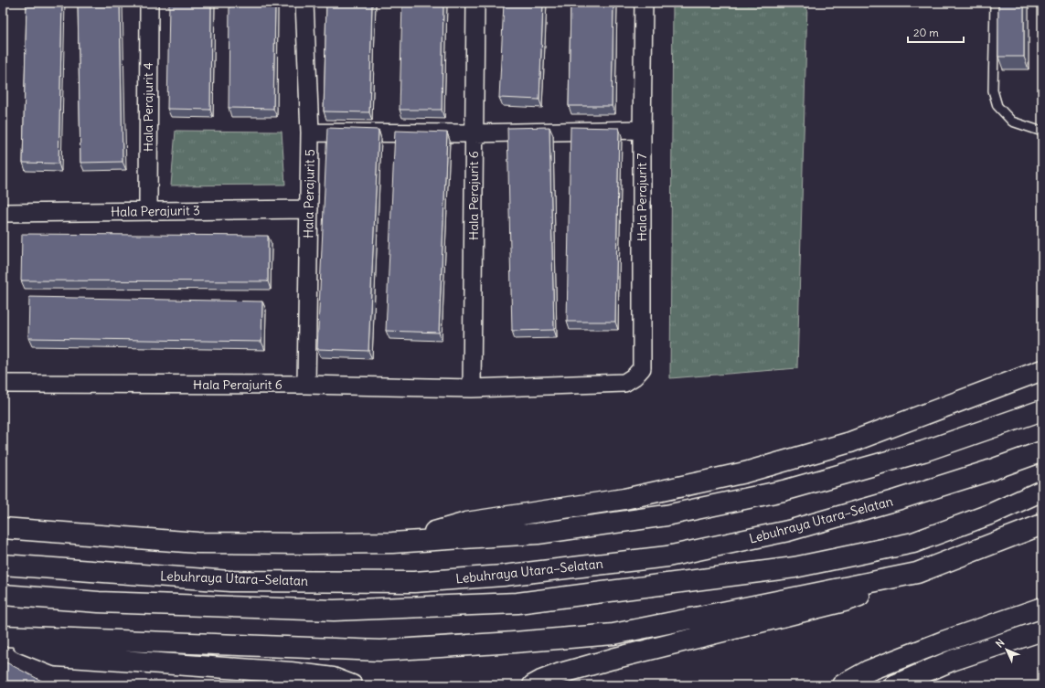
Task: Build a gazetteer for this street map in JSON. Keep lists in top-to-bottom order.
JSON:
{
  "streets": {
    "main road": ["Lebuhraya Utara–Selatan"],
    "street": [
      "Hala Perajurit 4",
      "Hala Perajurit 5",
      "Hala Perajurit 6",
      "Hala Perajurit 7",
      "Hala Perajurit 3"
    ]
  },
  "crossings": [
    ["Hala Perajurit 4", "Hala Perajurit 3"],
    ["Hala Perajurit 5", "Hala Perajurit 6"],
    ["Hala Perajurit 5", "Hala Perajurit 3"],
    ["Hala Perajurit 6", "Hala Perajurit 7"]
  ],
  "scale_bar": "20 m",
  "north": "top left"
}
